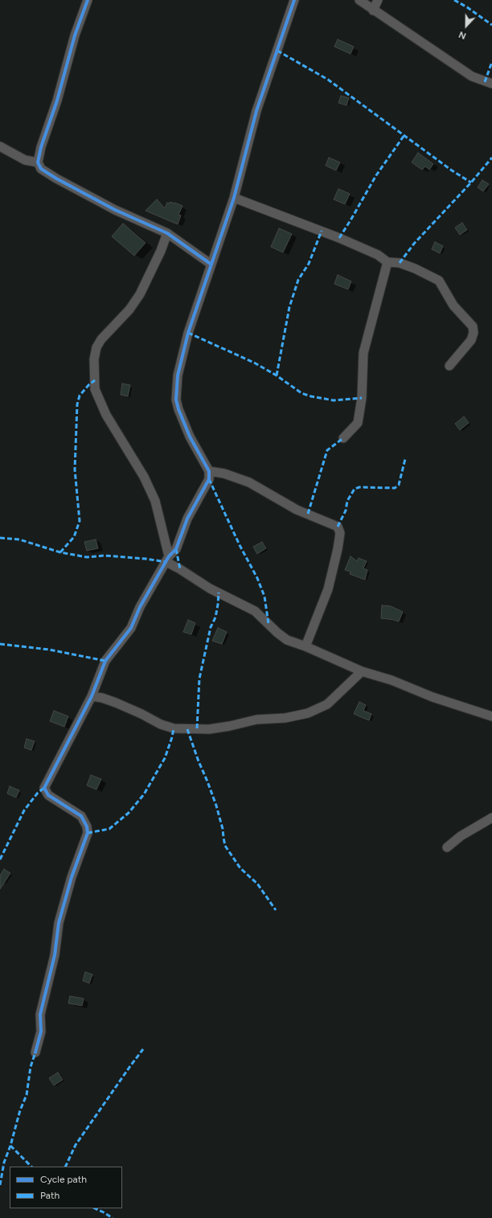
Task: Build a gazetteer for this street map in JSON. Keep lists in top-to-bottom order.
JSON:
{
  "legend": ["Cycle path", "Path"],
  "north": "bottom"
}
